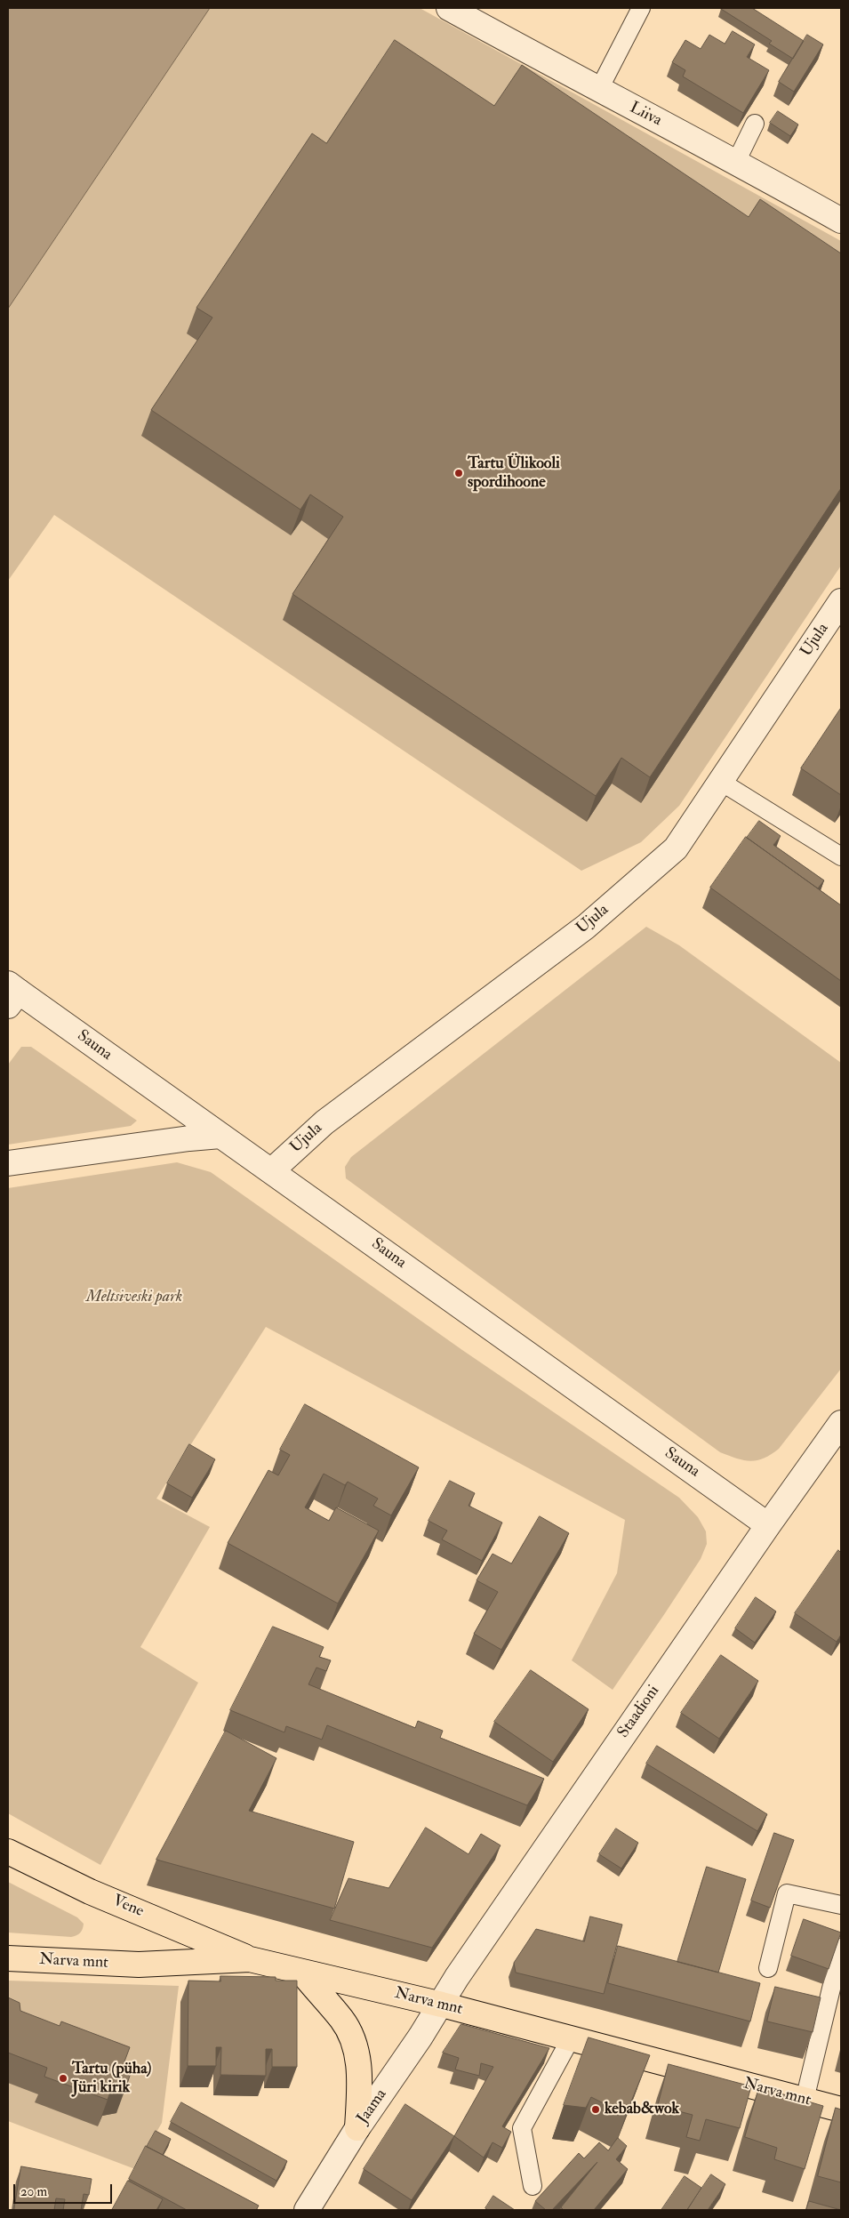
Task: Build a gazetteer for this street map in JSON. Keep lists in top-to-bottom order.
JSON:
{
  "streets": {
    "highway": ["Vene", "Narva mnt"],
    "street": [
      "Liiva",
      "Ujula",
      "Sauna",
      "Staadioni",
      "Jaama"
    ]
  },
  "crossings": [
    ["Ujula", "Sauna"],
    ["Sauna", "Staadioni"],
    ["Staadioni", "Narva mnt"],
    ["Staadioni", "Jaama"],
    ["Vene", "Narva mnt"],
    ["Narva mnt", "Jaama"]
  ],
  "parks": ["Meltsiveski park"],
  "places": ["Tartu Ülikooli spordihoone", "Tartu (püha) Jüri kirik", "kebab&wok"],
  "scale_bar": "20 m"
}
